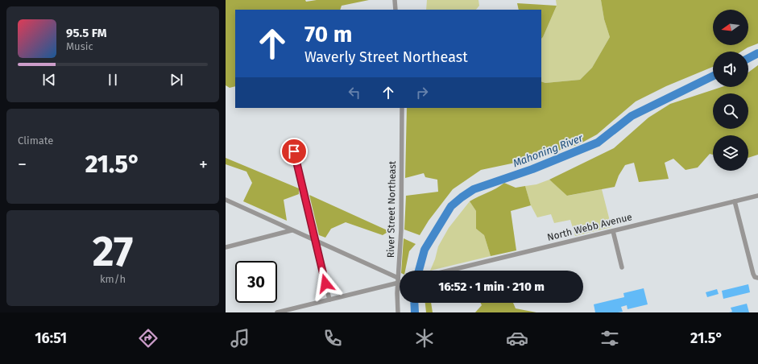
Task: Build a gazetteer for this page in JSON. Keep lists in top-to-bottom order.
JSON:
{
  "streets": {
    "street": ["River Street Northeast", "North Webb Avenue"]
  },
  "water": ["Mahoning River"],
  "north": "left",
  "page": {
    "turn": ["70 m", "Waverly Street Northeast"],
    "song": ["95.5 FM", "Music"],
    "tile": [
      "Climate",
      ["27", "km/h"]
    ],
    "heat": ["−", "21.5°", "+"],
    "limit": "30",
    "trip": "16:52 · 1 min · 210 m",
    "tabs": ["16:51", "21.5°"]
  }
}
